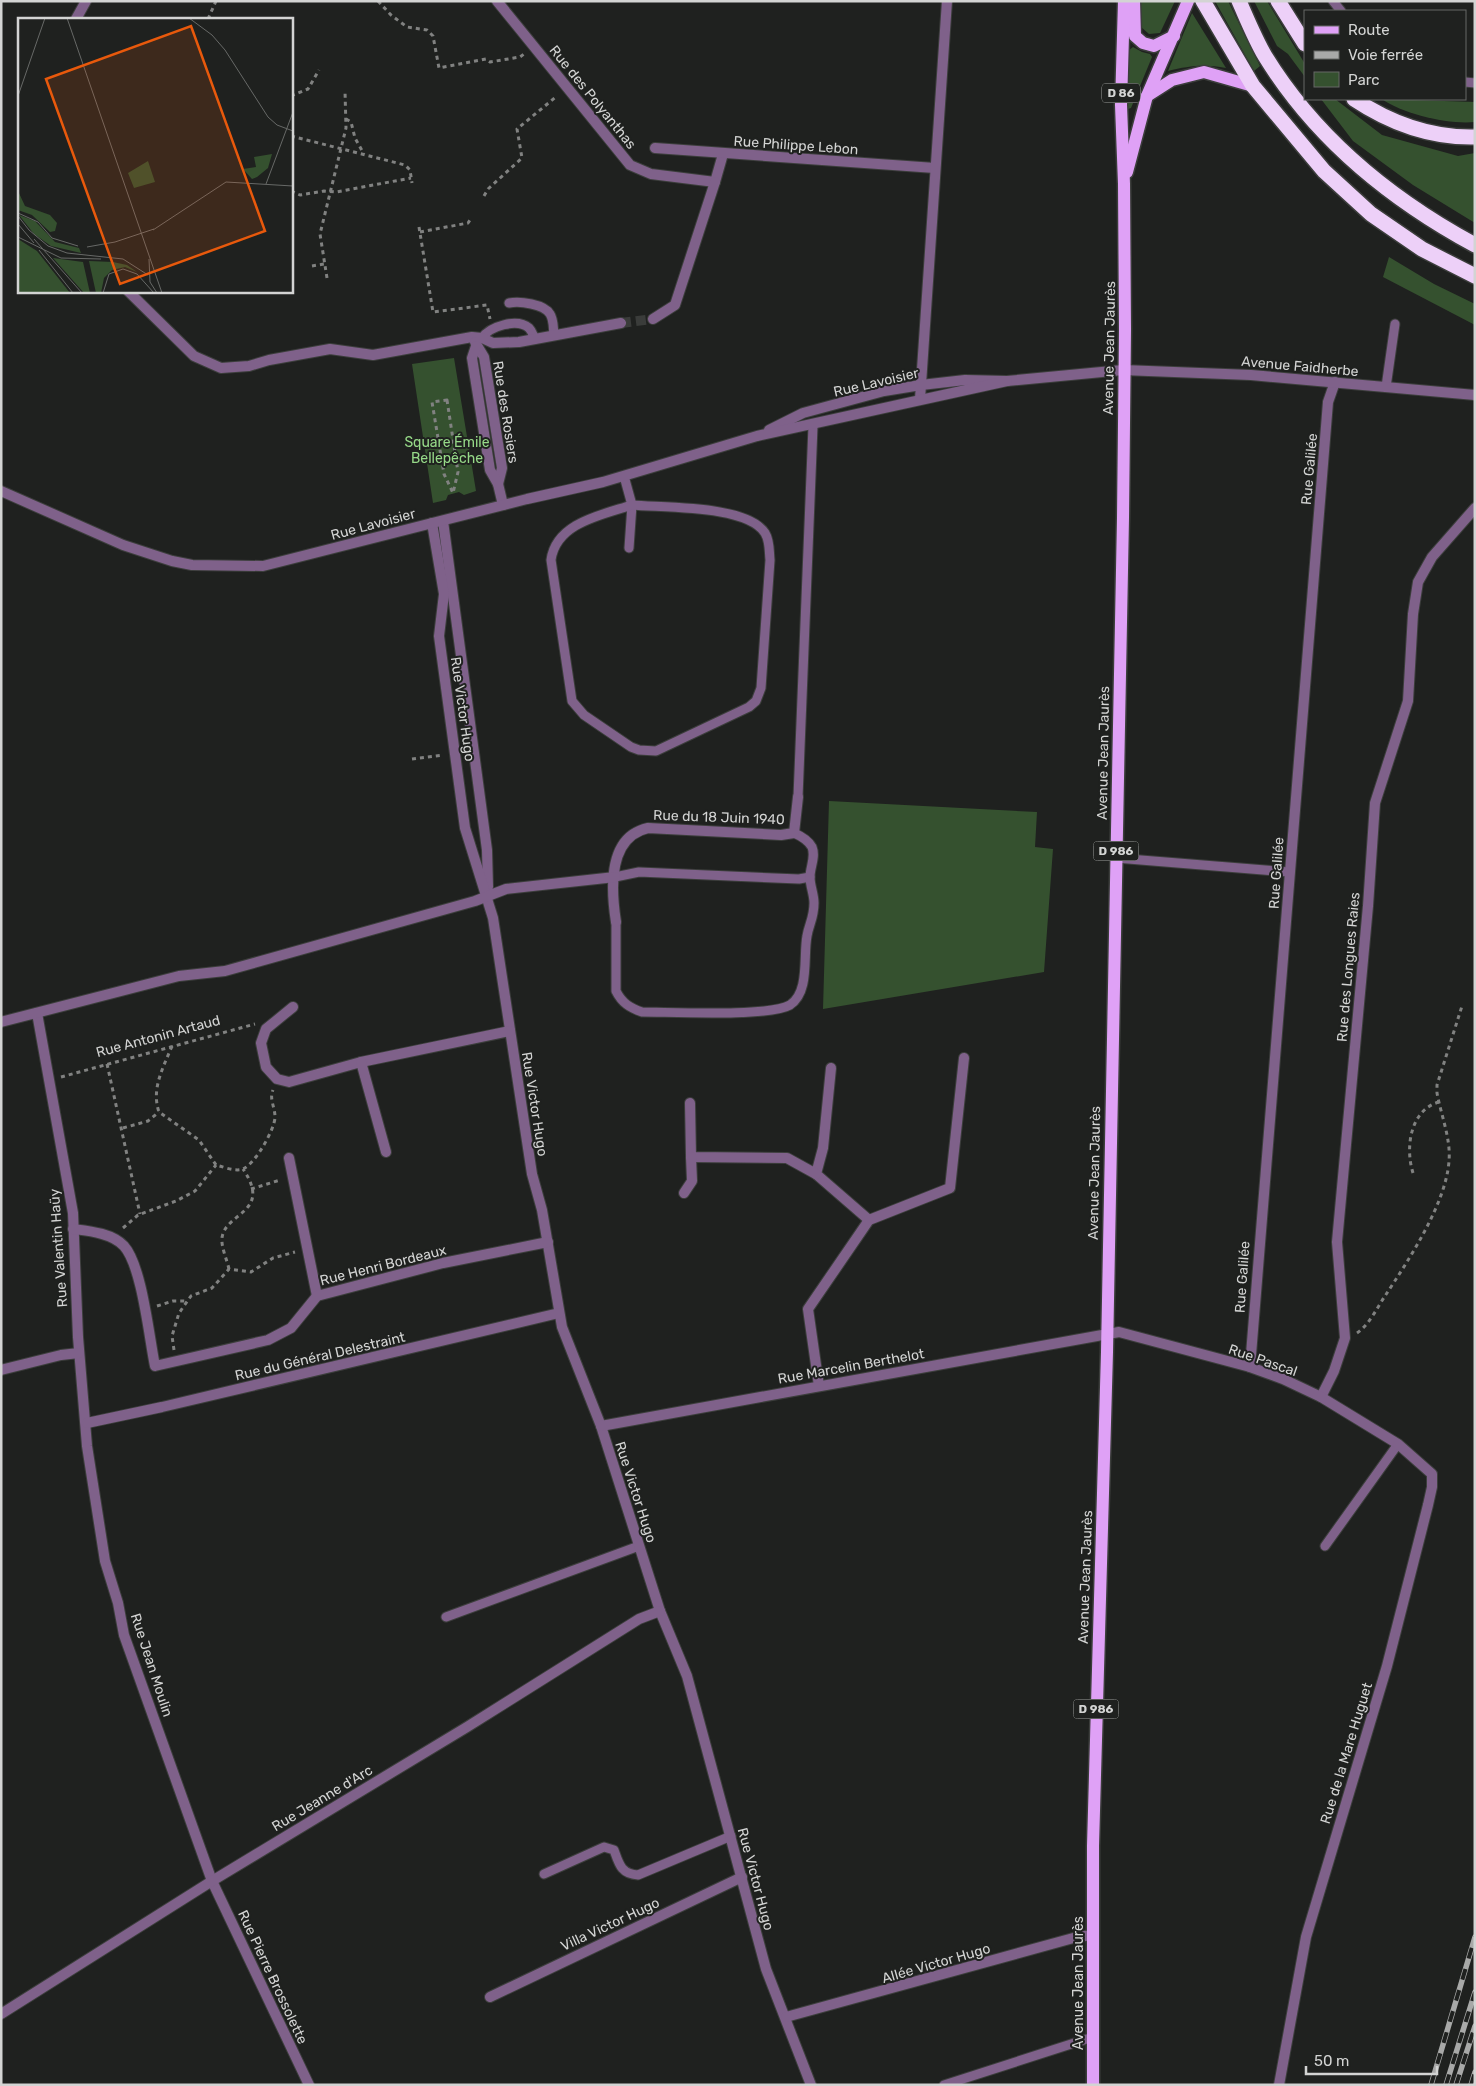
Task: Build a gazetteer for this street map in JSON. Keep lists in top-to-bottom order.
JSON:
{
  "streets": {
    "main road": ["D 86", "Avenue Jean Jaurès", "D 986"],
    "street": [
      "Rue des Polyanthas",
      "Rue Philippe Lebon",
      "Avenue Faidherbe",
      "Rue Lavoisier",
      "Rue des Rosiers",
      "Rue Galilée",
      "Rue Victor Hugo",
      "Rue du 18 Juin 1940",
      "Rue des Longues Raies",
      "Rue Valentin Haüy",
      "Rue Henri Bordeaux",
      "Rue du Général Delestraint",
      "Rue Pascal",
      "Rue Marcelin Berthelot",
      "Rue Jean Moulin",
      "Rue de la Mare Huguet",
      "Rue Jeanne d'Arc",
      "Villa Victor Hugo",
      "Allée Victor Hugo",
      "Rue Pierre Brossolette"
    ],
    "path": ["Rue Antonin Artaud"]
  },
  "crossings": [
    ["D 86", "Avenue Jean Jaurès"],
    ["Avenue Jean Jaurès", "Avenue Faidherbe"],
    ["Avenue Jean Jaurès", "Rue Lavoisier"],
    ["Avenue Jean Jaurès", "Rue Pascal"],
    ["Avenue Jean Jaurès", "Rue Marcelin Berthelot"],
    ["Avenue Jean Jaurès", "Allée Victor Hugo"],
    ["Avenue Faidherbe", "Rue Lavoisier"],
    ["Avenue Faidherbe", "Rue Galilée"],
    ["Rue Lavoisier", "Rue des Rosiers"],
    ["Rue Lavoisier", "Rue Victor Hugo"],
    ["Rue Galilée", "Rue Pascal"],
    ["Rue Victor Hugo", "Rue Henri Bordeaux"],
    ["Rue Victor Hugo", "Rue du Général Delestraint"],
    ["Rue Victor Hugo", "Rue Marcelin Berthelot"],
    ["Rue Victor Hugo", "Rue Jeanne d'Arc"],
    ["Rue Victor Hugo", "Villa Victor Hugo"],
    ["Rue Victor Hugo", "Allée Victor Hugo"],
    ["Rue des Longues Raies", "Rue Pascal"],
    ["Rue Antonin Artaud", "Rue Valentin Haüy"],
    ["Rue Valentin Haüy", "Rue du Général Delestraint"],
    ["Rue Valentin Haüy", "Rue Jean Moulin"],
    ["Rue du Général Delestraint", "Rue Jean Moulin"],
    ["Rue Pascal", "Rue Marcelin Berthelot"],
    ["Rue Pascal", "Rue de la Mare Huguet"],
    ["Rue Jean Moulin", "Rue Jeanne d'Arc"],
    ["Rue Jean Moulin", "Rue Pierre Brossolette"],
    ["Rue Jeanne d'Arc", "Rue Pierre Brossolette"]
  ],
  "parks": ["Square Émile Bellepêche"],
  "legend": ["Route", "Voie ferrée", "Parc"],
  "scale_bar": "50 m"
}
